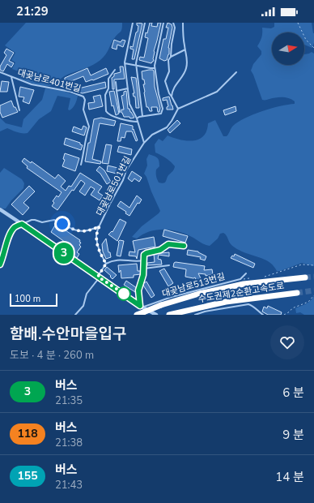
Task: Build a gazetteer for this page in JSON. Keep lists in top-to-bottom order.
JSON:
{
  "streets": {
    "highway": ["수도권제2순환고속도로"],
    "lane": ["대곶남로401번길", "대곶남로501번길", "대곶남로513번길"]
  },
  "crossings": [
    ["대곶남로513번길", "수도권제2순환고속도로"]
  ],
  "lines": ["bus line 3"],
  "scale_bar": "100 m",
  "north": "right",
  "page": {
    "status": "21:29",
    "on_map": "3",
    "scale": "100 m",
    "heading": ["함배.수안마을입구", "도보 · 4 분 · 260 m"],
    "list": [
      {
        "mark": "3",
        "name": "버스",
        "note": "21:35",
        "value": "6 분"
      },
      {
        "mark": "118",
        "name": "버스",
        "note": "21:38",
        "value": "9 분"
      },
      {
        "mark": "155",
        "name": "버스",
        "note": "21:43",
        "value": "14 분"
      }
    ]
  }
}
